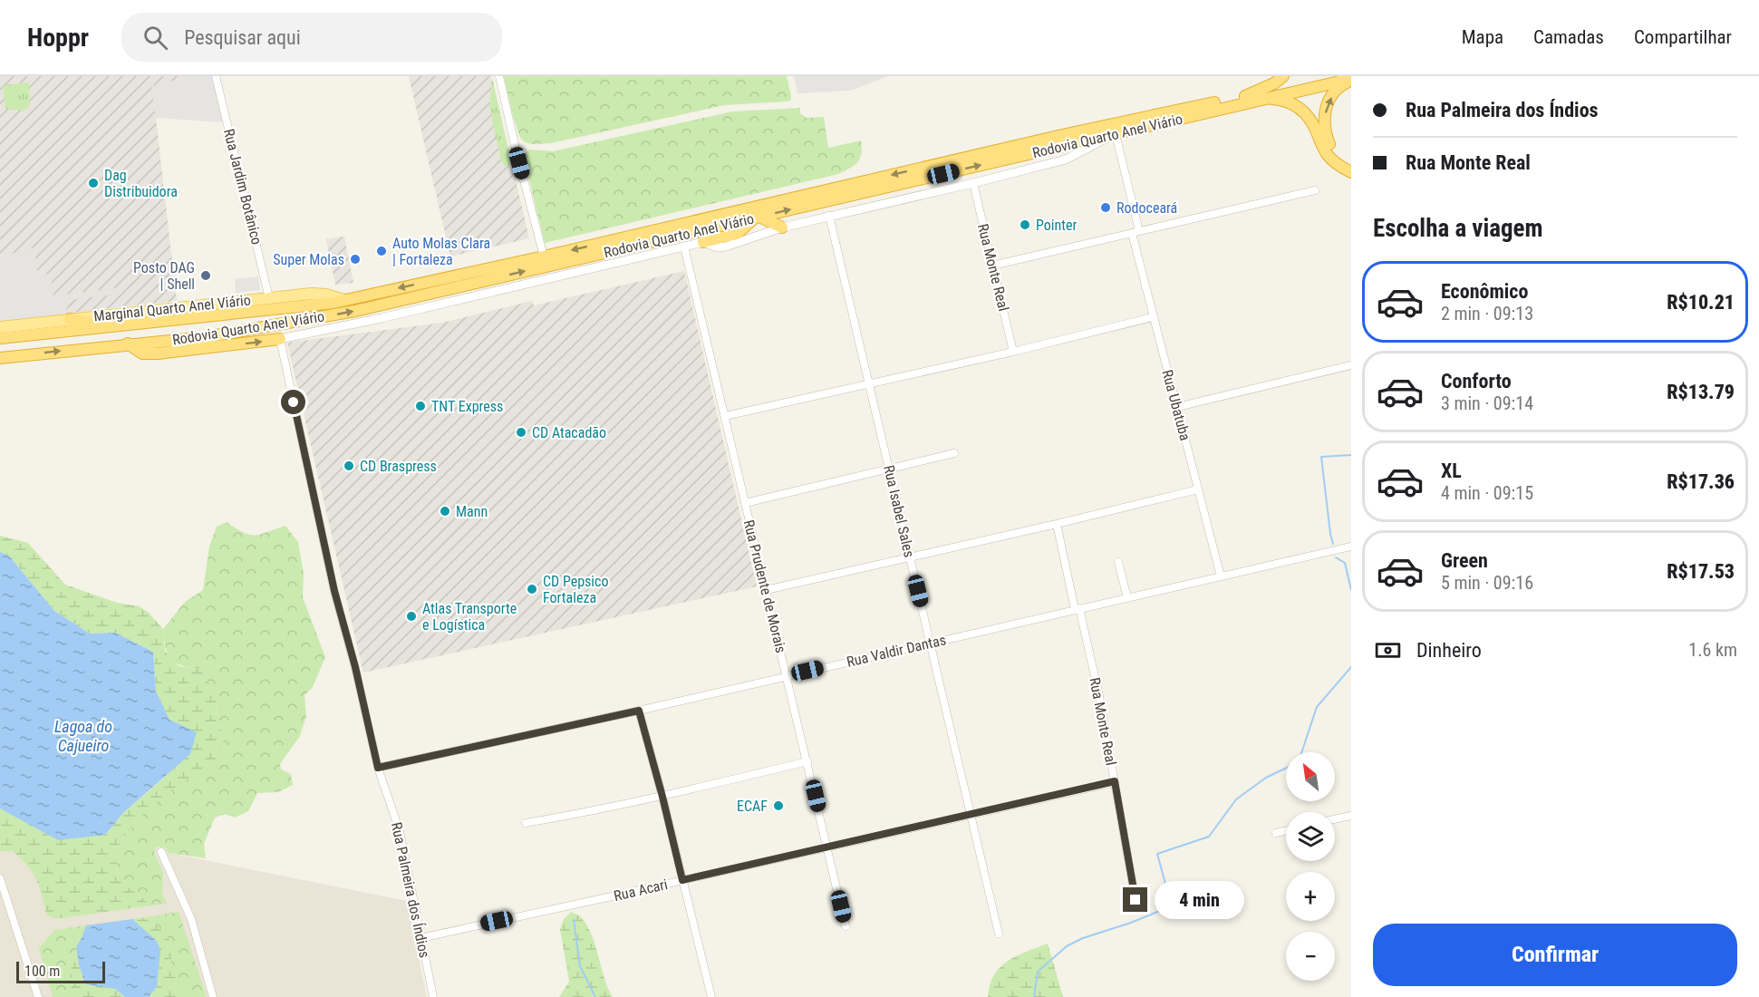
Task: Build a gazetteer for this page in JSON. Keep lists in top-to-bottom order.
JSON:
{
  "streets": {
    "highway": ["Rodovia Quarto Anel Viário"],
    "main road": ["Marginal Quarto Anel Viário"],
    "street": [
      "Rua Jardim Botânico",
      "Rua Monte Real",
      "Rua Ubatuba",
      "Rua Isabel Sales",
      "Rua Prudente de Morais",
      "Rua Valdir Dantas",
      "Rua Palmeira dos Índios",
      "Rua Acari"
    ]
  },
  "crossings": [
    ["Rodovia Quarto Anel Viário", "Marginal Quarto Anel Viário"],
    ["Rodovia Quarto Anel Viário", "Rua Ubatuba"],
    ["Rua Jardim Botânico", "Marginal Quarto Anel Viário"],
    ["Rua Monte Real", "Rua Valdir Dantas"],
    ["Rua Monte Real", "Rua Acari"],
    ["Rua Ubatuba", "Rua Valdir Dantas"],
    ["Rua Isabel Sales", "Rua Valdir Dantas"],
    ["Rua Isabel Sales", "Rua Acari"],
    ["Rua Prudente de Morais", "Rua Valdir Dantas"],
    ["Rua Prudente de Morais", "Rua Acari"],
    ["Rua Valdir Dantas", "Rua Palmeira dos Índios"],
    ["Rua Palmeira dos Índios", "Rua Acari"]
  ],
  "water": ["Lagoa do Cajueiro"],
  "places": [
    "Dag Distribuidora",
    "Rodoceará",
    "Pointer",
    "Auto Molas Clara | Fortaleza",
    "Super Molas",
    "Posto DAG | Shell",
    "TNT Express",
    "CD Atacadão",
    "CD Braspress",
    "Mann",
    "CD Pepsico Fortaleza",
    "Atlas Transporte e Logística",
    "ECAF"
  ],
  "scale_bar": "100 m",
  "north": "top left",
  "page": {
    "header": "Hoppr",
    "search": "Pesquisar aqui",
    "nav": ["Mapa", "Camadas", "Compartilhar"],
    "banner": ["Rua Palmeira dos Índios", "Rua Monte Real"],
    "heading": "Escolha a viagem",
    "list": [
      {
        "name": "Econômico",
        "note": "2 min · 09:13",
        "value": "R$10.21"
      },
      {
        "name": "Conforto",
        "note": "3 min · 09:14",
        "value": "R$13.79"
      },
      {
        "name": "XL",
        "note": "4 min · 09:15",
        "value": "R$17.36"
      },
      {
        "name": "Green",
        "note": "5 min · 09:16",
        "value": "R$17.53"
      }
    ],
    "pay": ["Dinheiro", "1.6 km"],
    "map_buttons": ["+", "−"],
    "bubble": "4 min",
    "buttons": "Confirmar",
    "scale": "100 m"
  }
}
